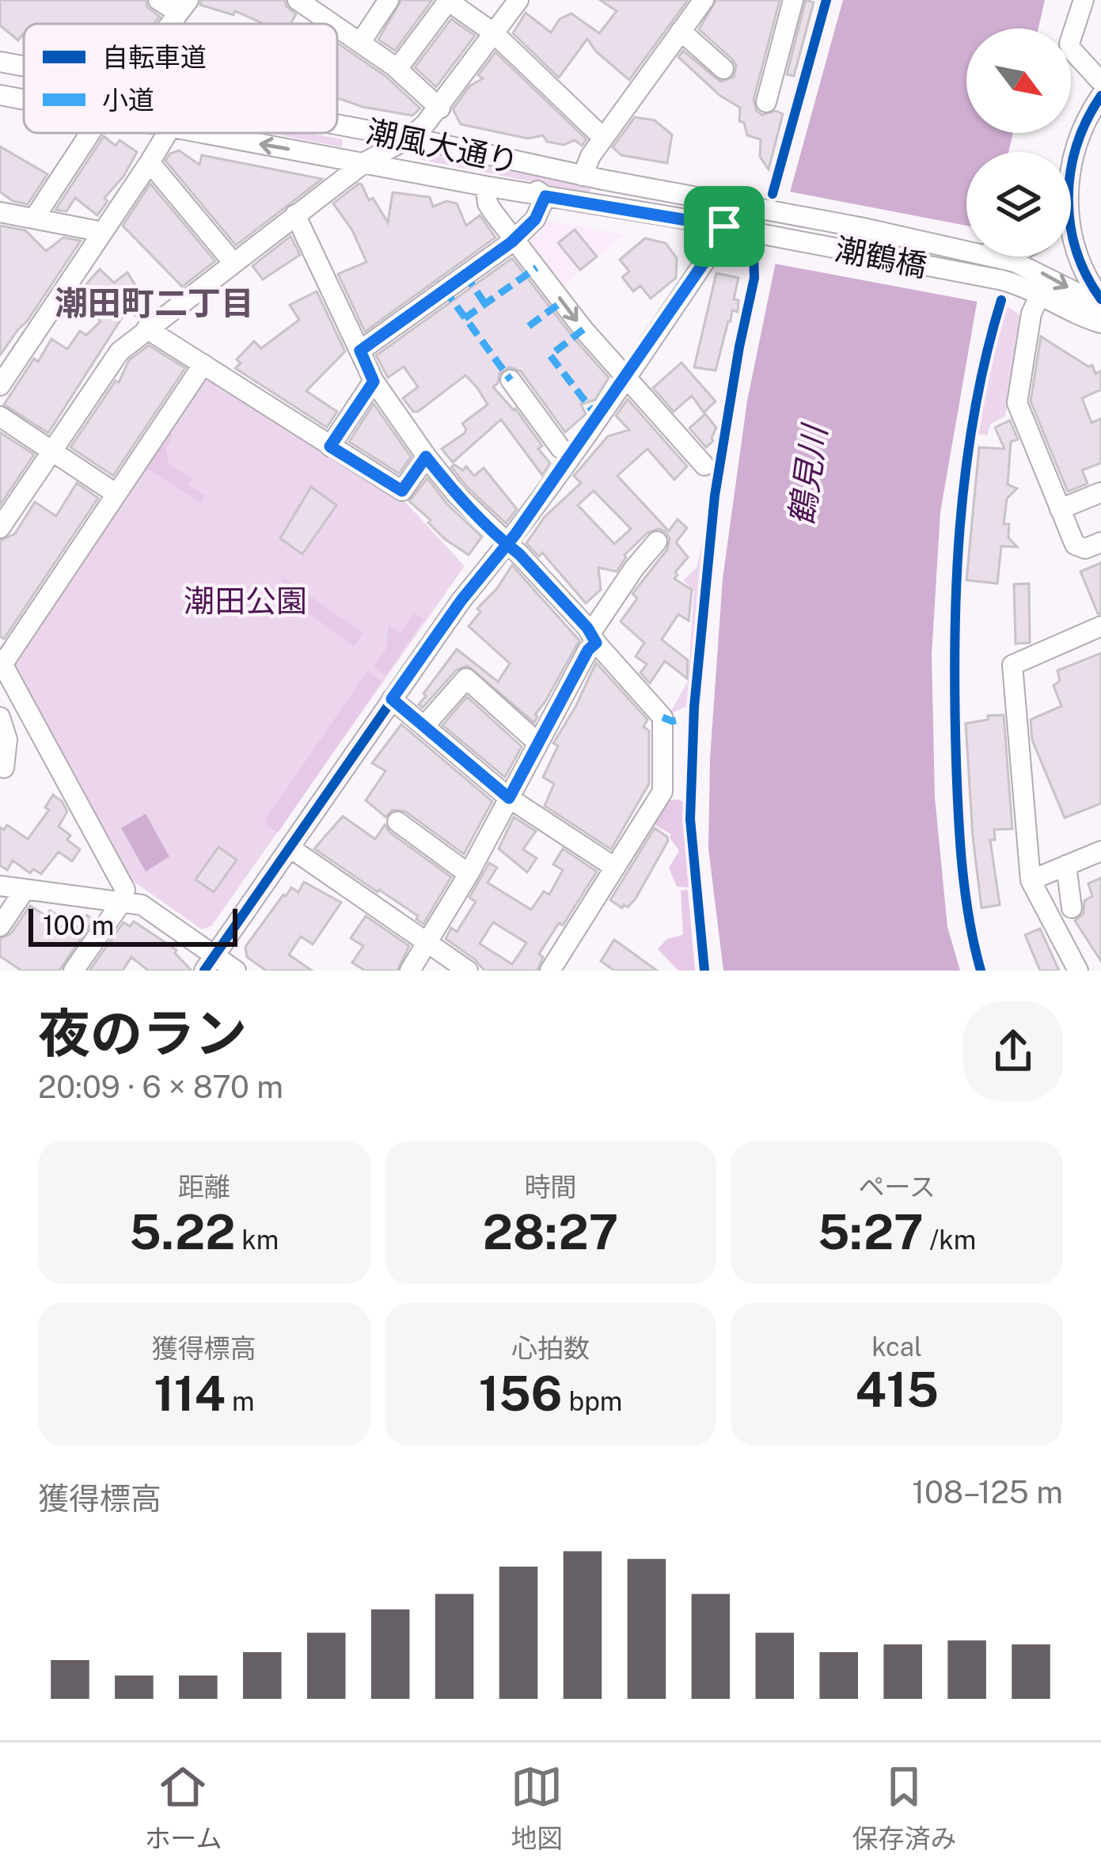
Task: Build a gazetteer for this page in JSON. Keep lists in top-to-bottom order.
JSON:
{
  "streets": {
    "street": ["潮風大通り", "潮鶴橋"]
  },
  "crossings": [
    ["潮風大通り", "潮鶴橋"]
  ],
  "districts": ["潮田町二丁目"],
  "water": ["鶴見川"],
  "parks": ["潮田公園"],
  "legend": ["自転車道", "小道"],
  "scale_bar": "100 m",
  "north": "bottom right",
  "page": {
    "scale": "100 m",
    "heading": ["夜のラン", "20:09 · 6 × 870 m"],
    "stats": [
      ["距離", "5.22 km"],
      ["時間", "28:27"],
      ["ペース", "5:27 /km"],
      ["獲得標高", "114 m"],
      ["心拍数", "156 bpm"],
      ["kcal", "415"]
    ],
    "chart": ["獲得標高", "108–125 m"],
    "tabs": ["ホーム", "地図", "保存済み"]
  }
}
